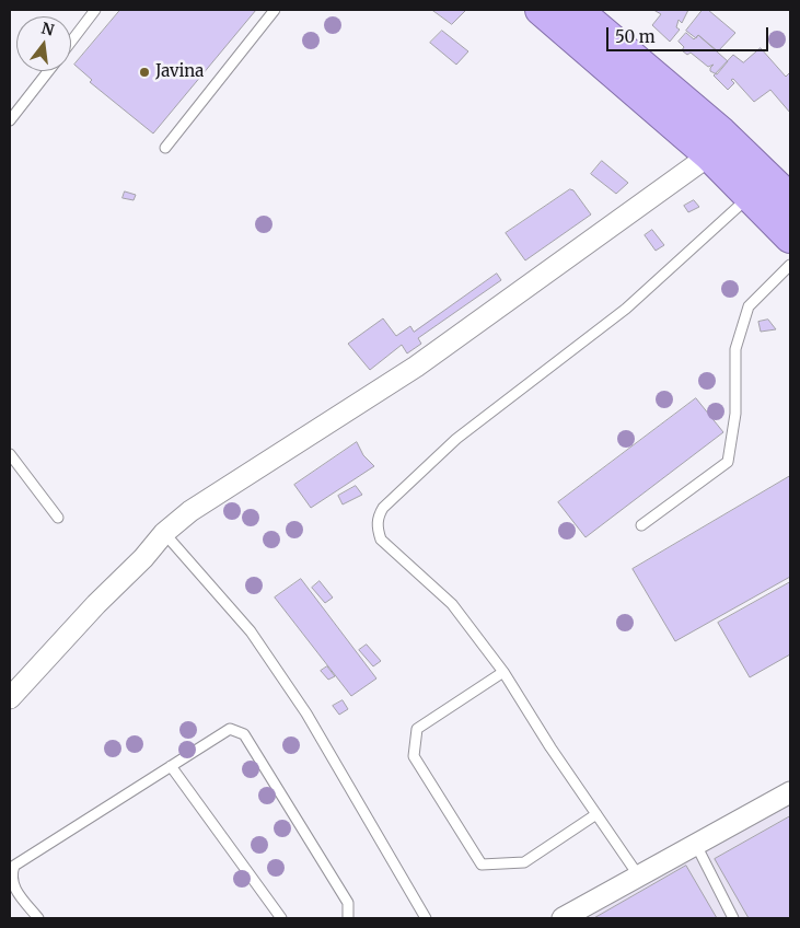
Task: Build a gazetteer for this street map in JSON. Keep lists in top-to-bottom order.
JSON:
{
  "places": ["Javina"],
  "scale_bar": "50 m",
  "north": "top"
}
